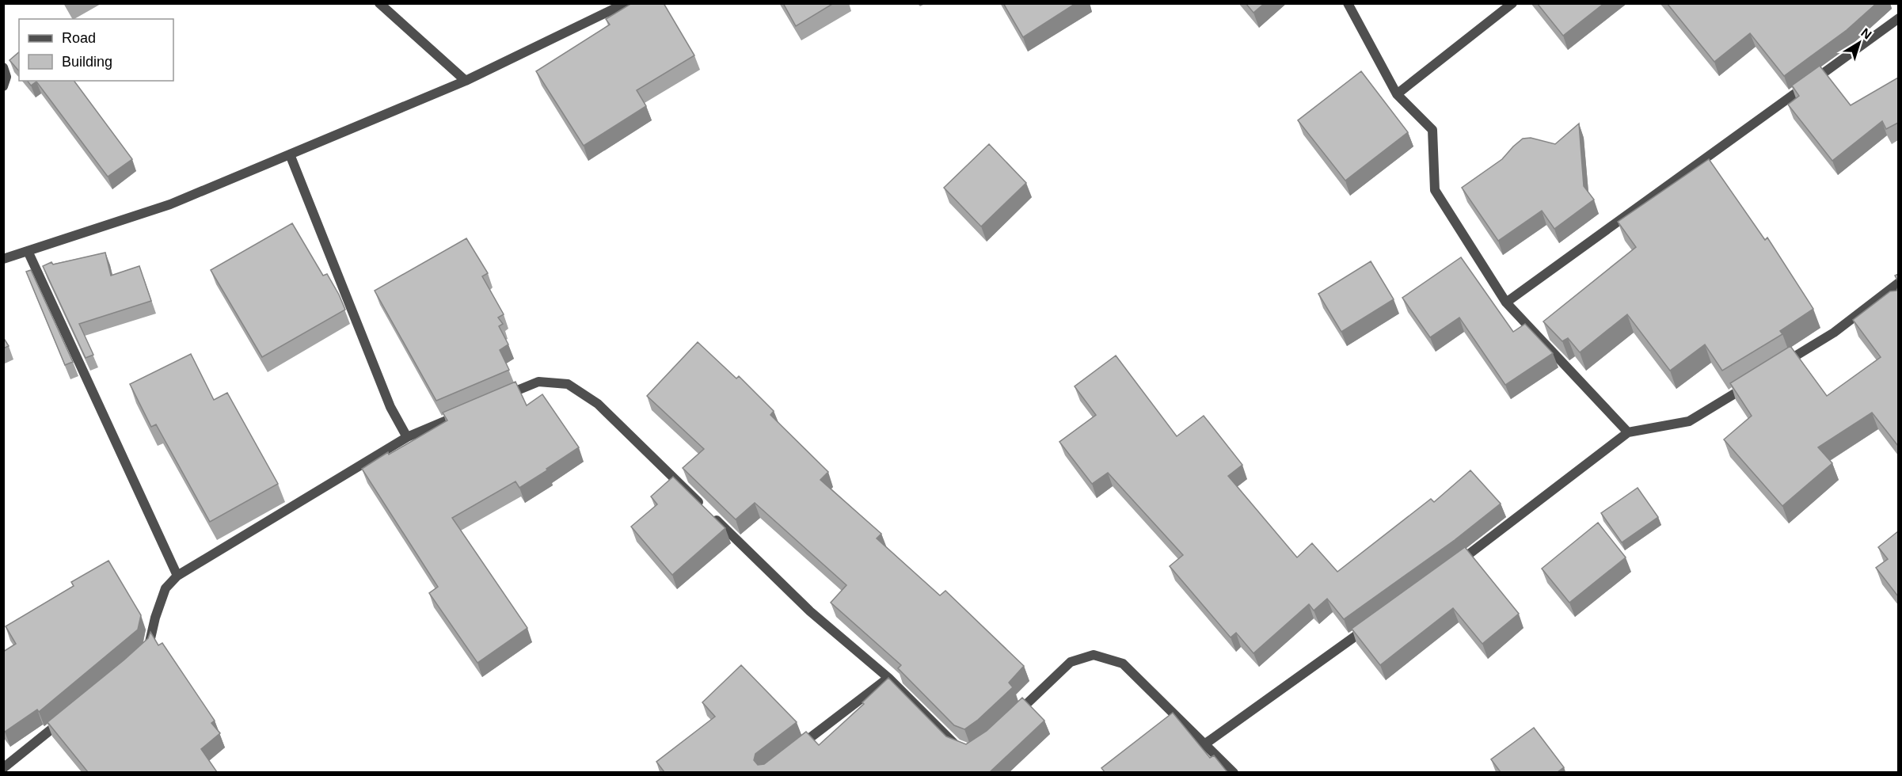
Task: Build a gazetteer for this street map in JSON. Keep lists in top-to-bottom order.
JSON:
{
  "legend": ["Road", "Building"],
  "north": "top right"
}
